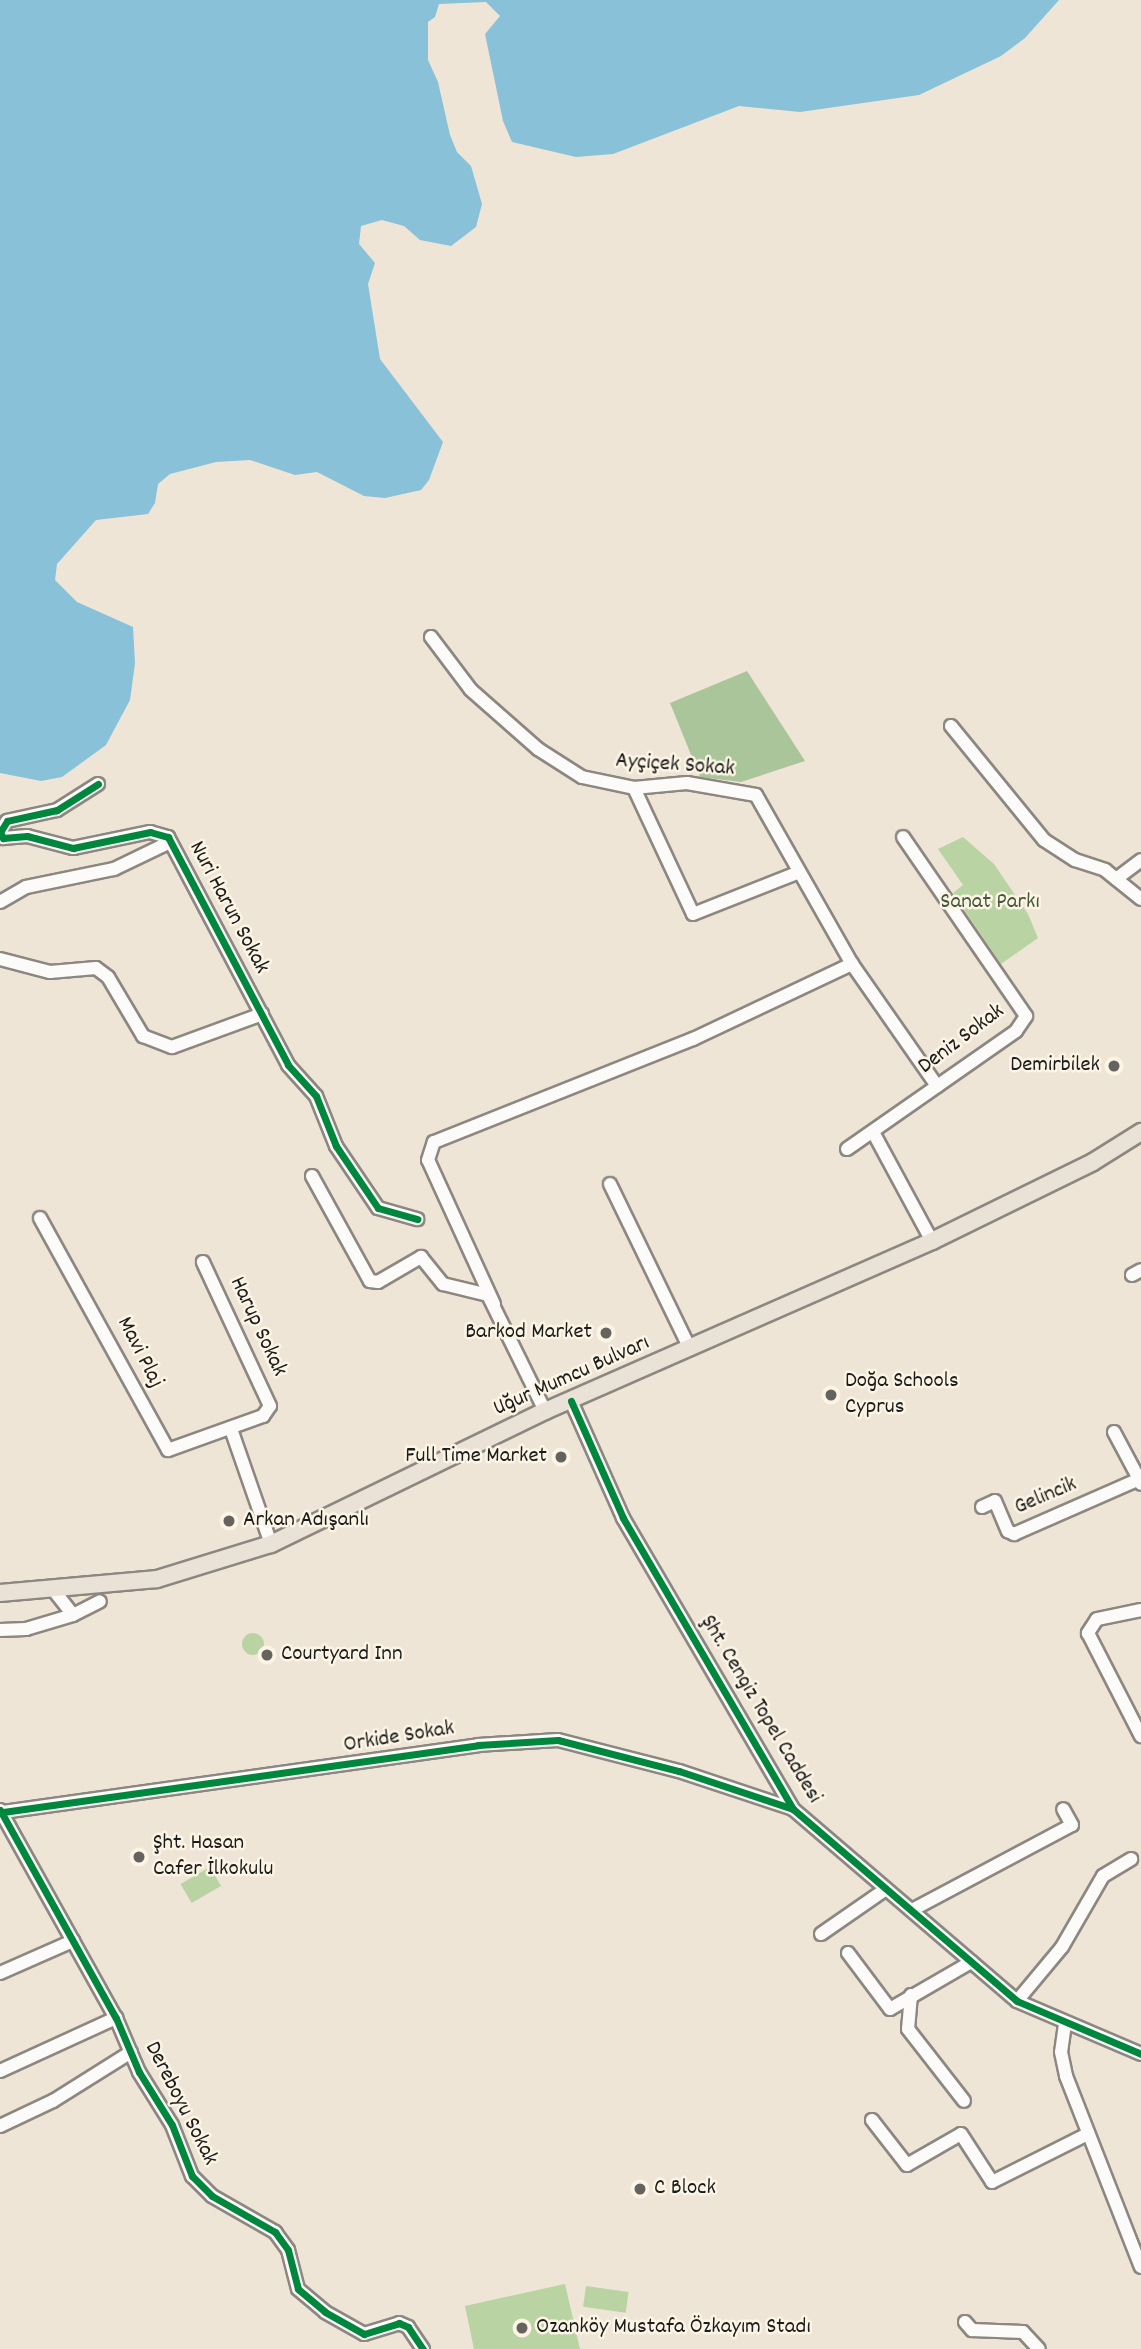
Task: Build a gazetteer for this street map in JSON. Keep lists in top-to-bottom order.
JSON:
{
  "streets": {
    "main road": ["Uğur Mumcu Bulvarı"],
    "street": [
      "Ayçiçek Sokak",
      "Nuri Harun Sokak",
      "Deniz Sokak",
      "Harup Sokak",
      "Mavi Plaj",
      "Gelincik",
      "Şht. Cengiz Topel Caddesi",
      "Orkide Sokak",
      "Dereboyu Sokak"
    ]
  },
  "crossings": [
    ["Ayçiçek Sokak", "Deniz Sokak"],
    ["Harup Sokak", "Mavi Plaj"],
    ["Uğur Mumcu Bulvarı", "Şht. Cengiz Topel Caddesi"],
    ["Şht. Cengiz Topel Caddesi", "Orkide Sokak"],
    ["Orkide Sokak", "Dereboyu Sokak"]
  ],
  "parks": ["Sanat Parkı"],
  "places": [
    "Demirbilek",
    "Barkod Market",
    "Doğa Schools Cyprus",
    "Full Time Market",
    "Arkan Adışanlı",
    "Courtyard Inn",
    "Şht. Hasan Cafer İlkokulu",
    "C Block",
    "Ozanköy Mustafa Özkayım Stadı"
  ]
}
